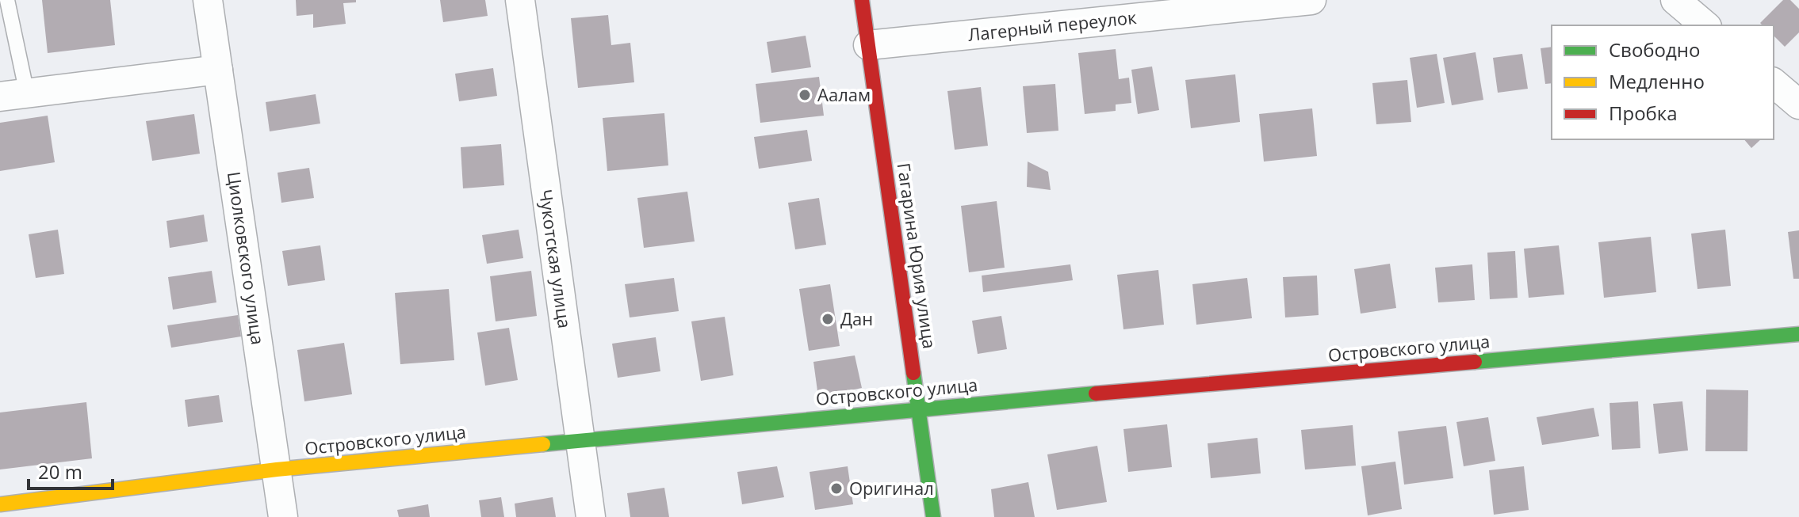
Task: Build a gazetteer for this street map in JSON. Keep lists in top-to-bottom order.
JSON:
{
  "streets": {
    "street": [
      "Лагерный переулок",
      "Гагарина Юрия улица",
      "Циолковского улица",
      "Чукотская улица",
      "Островского улица"
    ]
  },
  "crossings": [
    ["Лагерный переулок", "Гагарина Юрия улица"],
    ["Гагарина Юрия улица", "Островского улица"],
    ["Циолковского улица", "Островского улица"],
    ["Чукотская улица", "Островского улица"]
  ],
  "places": ["Аалам", "Дан", "Оригинал"],
  "legend": ["Свободно", "Медленно", "Пробка"],
  "scale_bar": "20 m"
}
